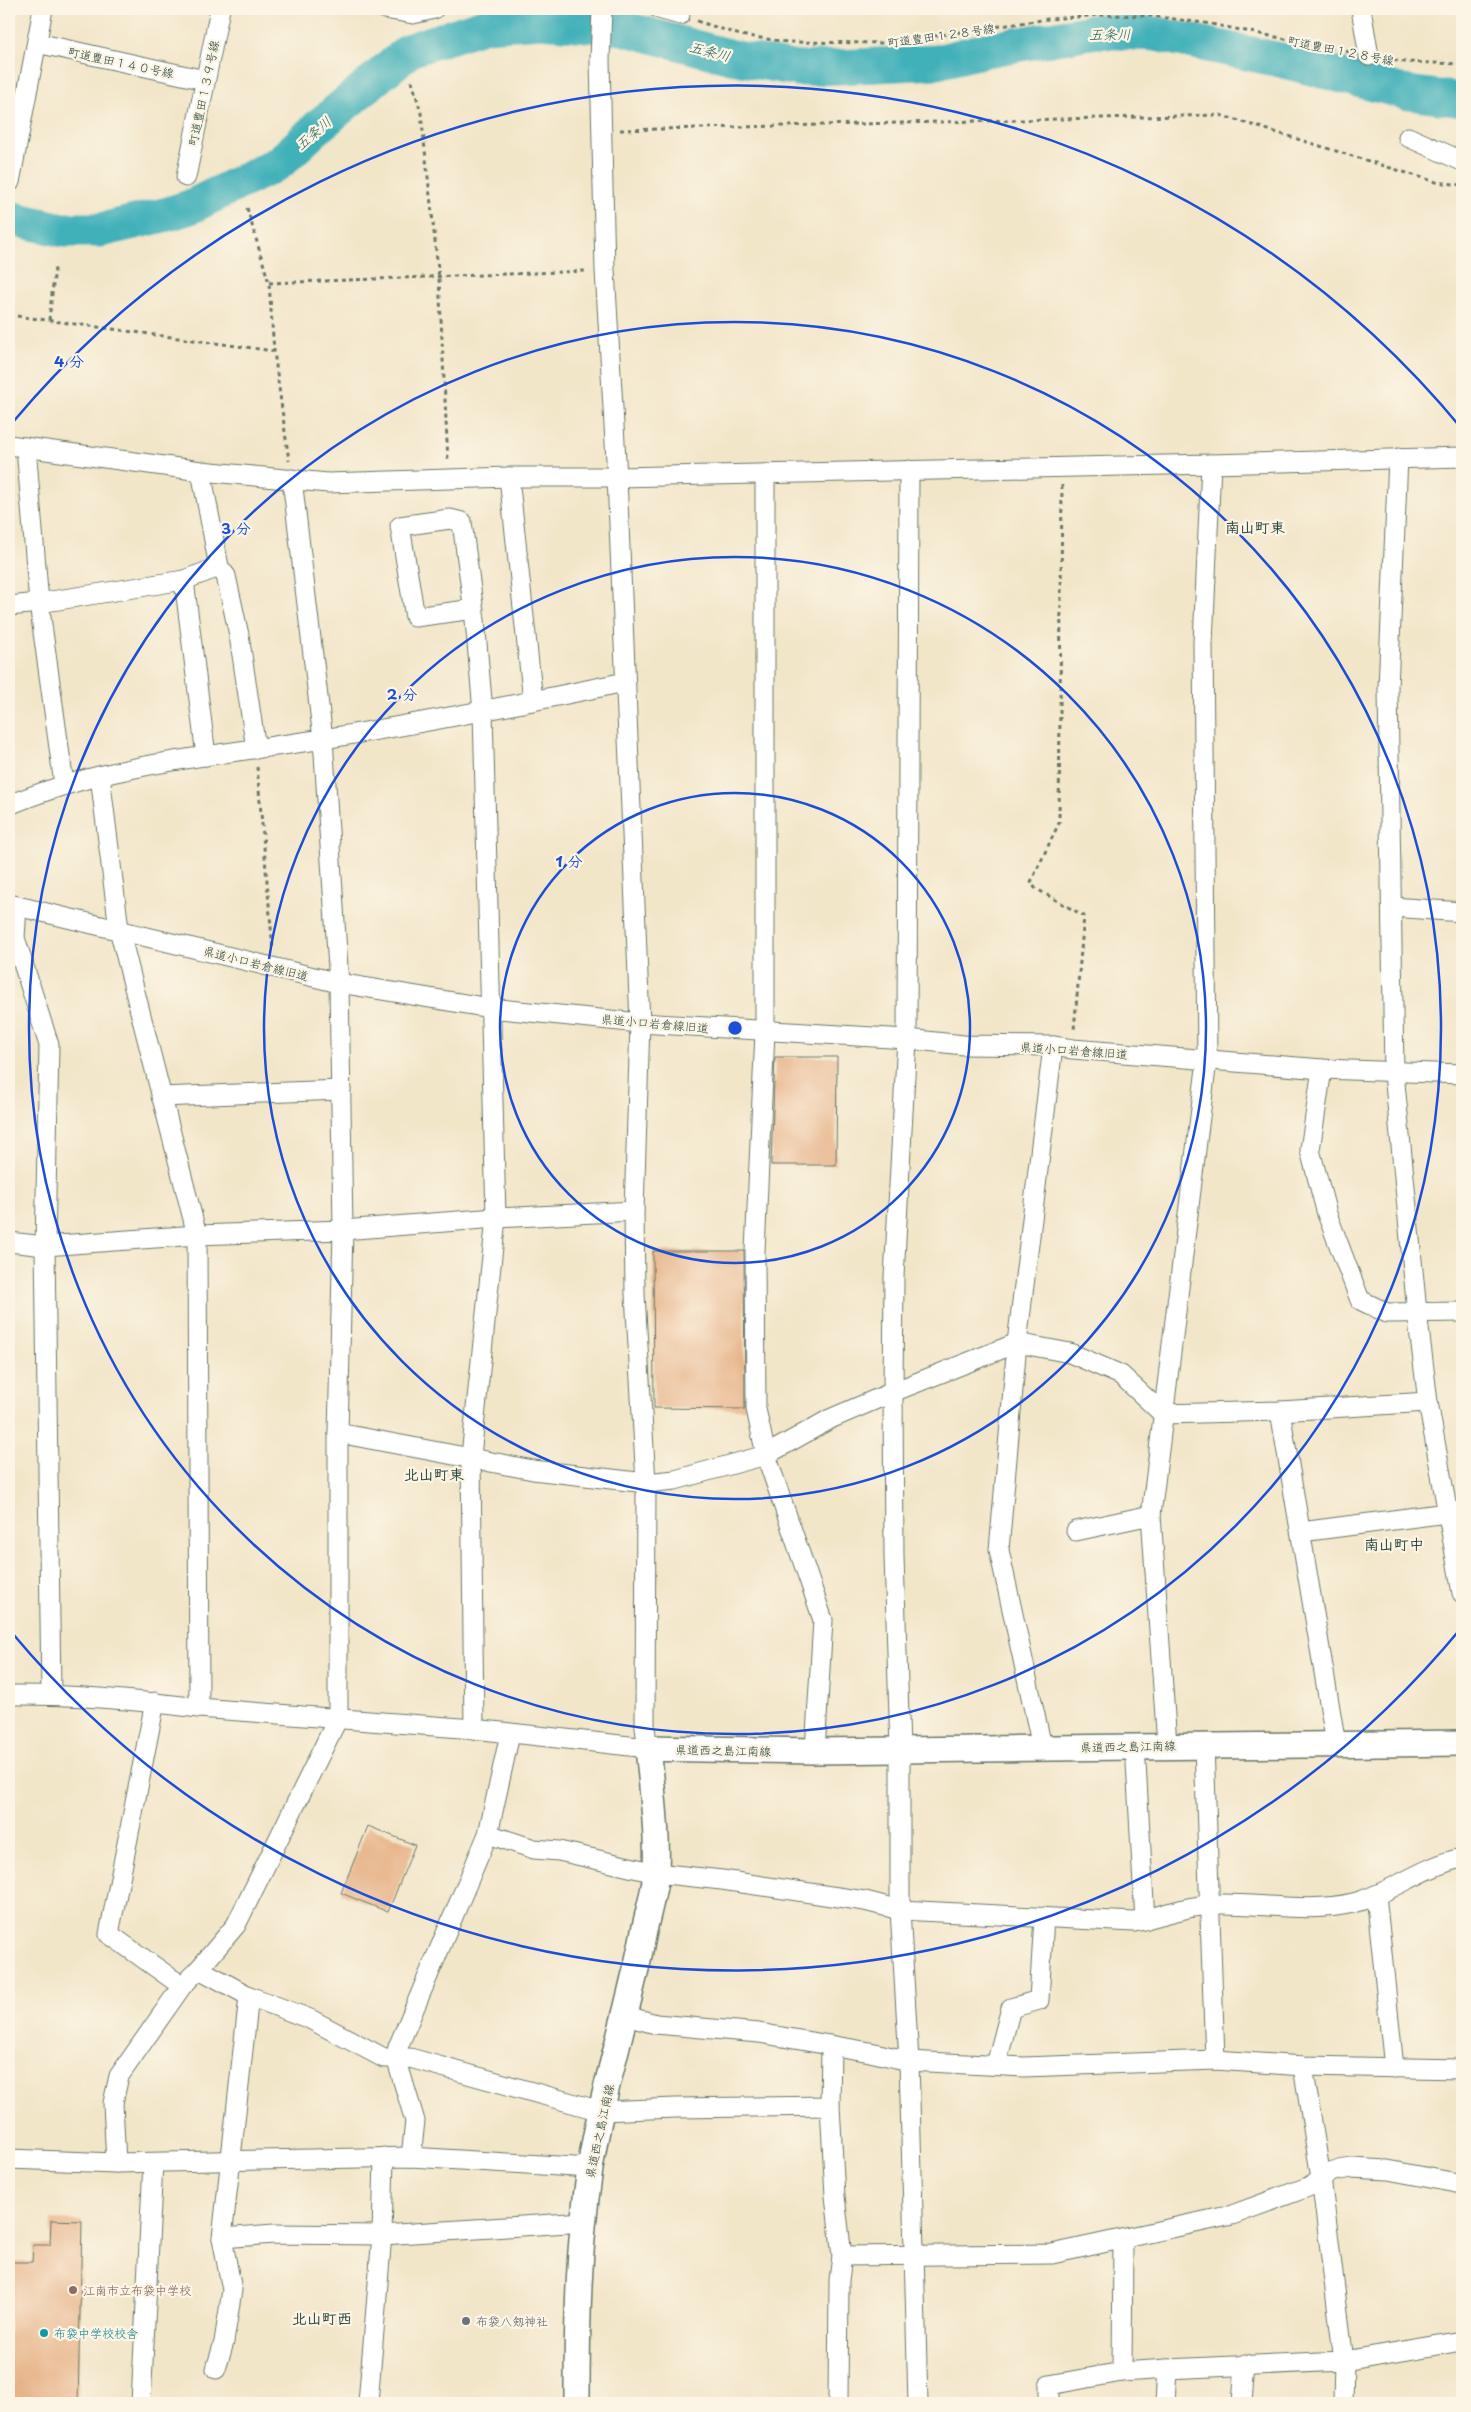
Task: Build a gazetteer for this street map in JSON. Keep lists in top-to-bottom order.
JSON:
{
  "streets": {
    "main road": ["県道西之島江南線"],
    "street": ["町道豊田１４０号線", "町道豊田１３９号線", "県道小口岩倉線旧道"],
    "path": ["町道豊田１２８号線"]
  },
  "crossings": [
    ["町道豊田１４０号線", "町道豊田１３９号線"]
  ],
  "districts": [
    "南山町東",
    "北山町東",
    "南山町中",
    "北山町西"
  ],
  "water": ["五条川"],
  "places": ["江南市立布袋中学校", "布袋八剱神社", "布袋中学校校舎"],
  "rings": [
    "4 分",
    "3 分",
    "2 分",
    "1 分"
  ]
}
